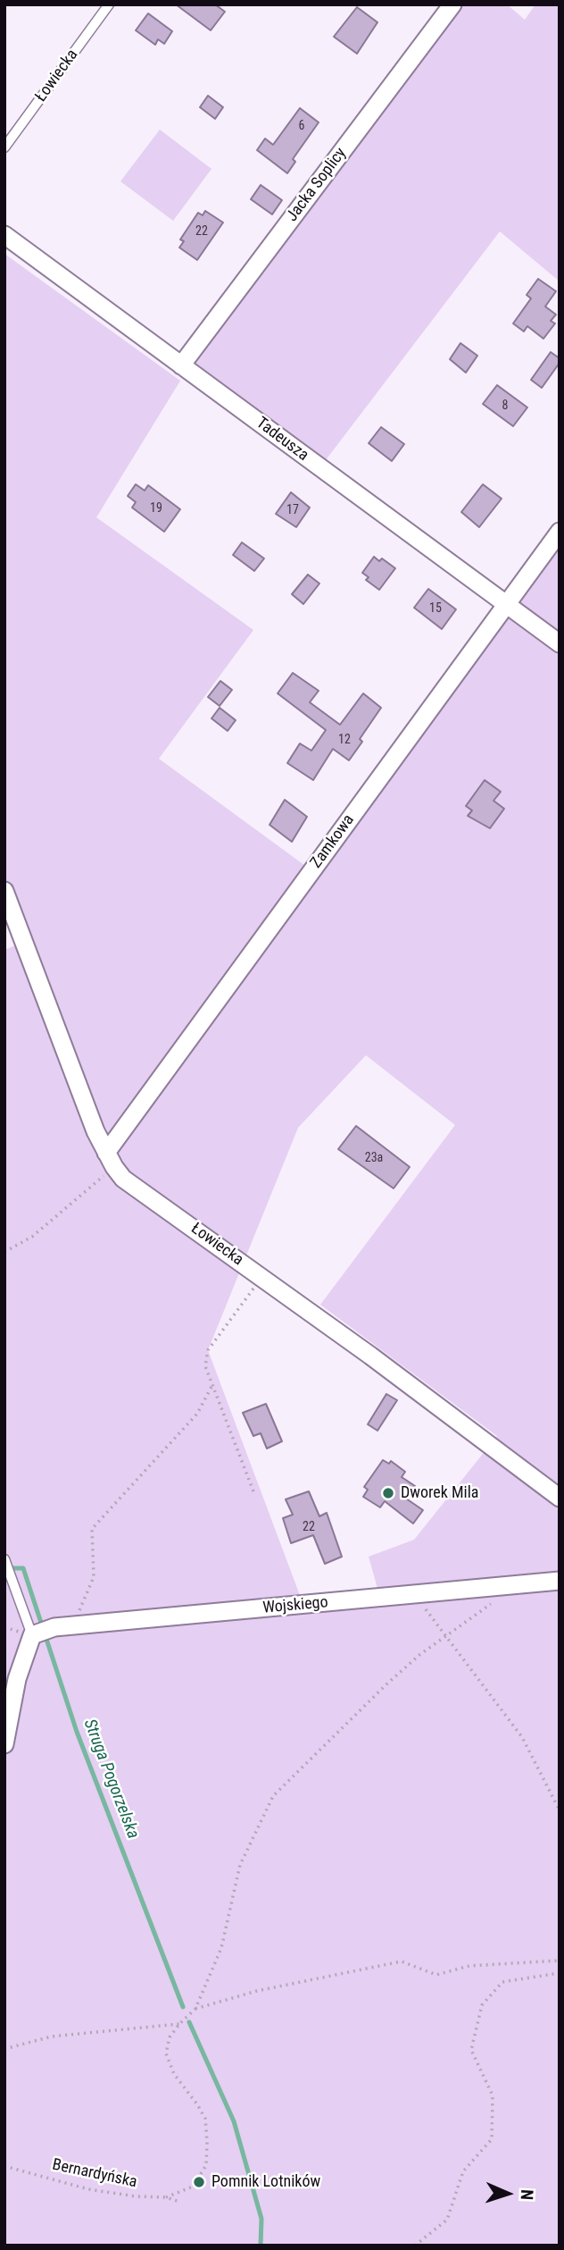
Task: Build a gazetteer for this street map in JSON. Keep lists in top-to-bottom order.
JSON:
{
  "streets": {
    "street": [
      "Łowiecka",
      "Jacka Soplicy",
      "Tadeusza",
      "Zamkowa",
      "Wojskiego"
    ],
    "path": ["Bernardyńska"]
  },
  "crossings": [
    ["Łowiecka", "Zamkowa"],
    ["Jacka Soplicy", "Tadeusza"],
    ["Tadeusza", "Zamkowa"]
  ],
  "water": ["Struga Pogorzelska"],
  "places": ["Dworek Mila", "Pomnik Lotników"],
  "house_numbers": [
    "6",
    "22",
    "8",
    "19",
    "17",
    "15",
    "12",
    "23a",
    "22"
  ],
  "north": "right"
}
